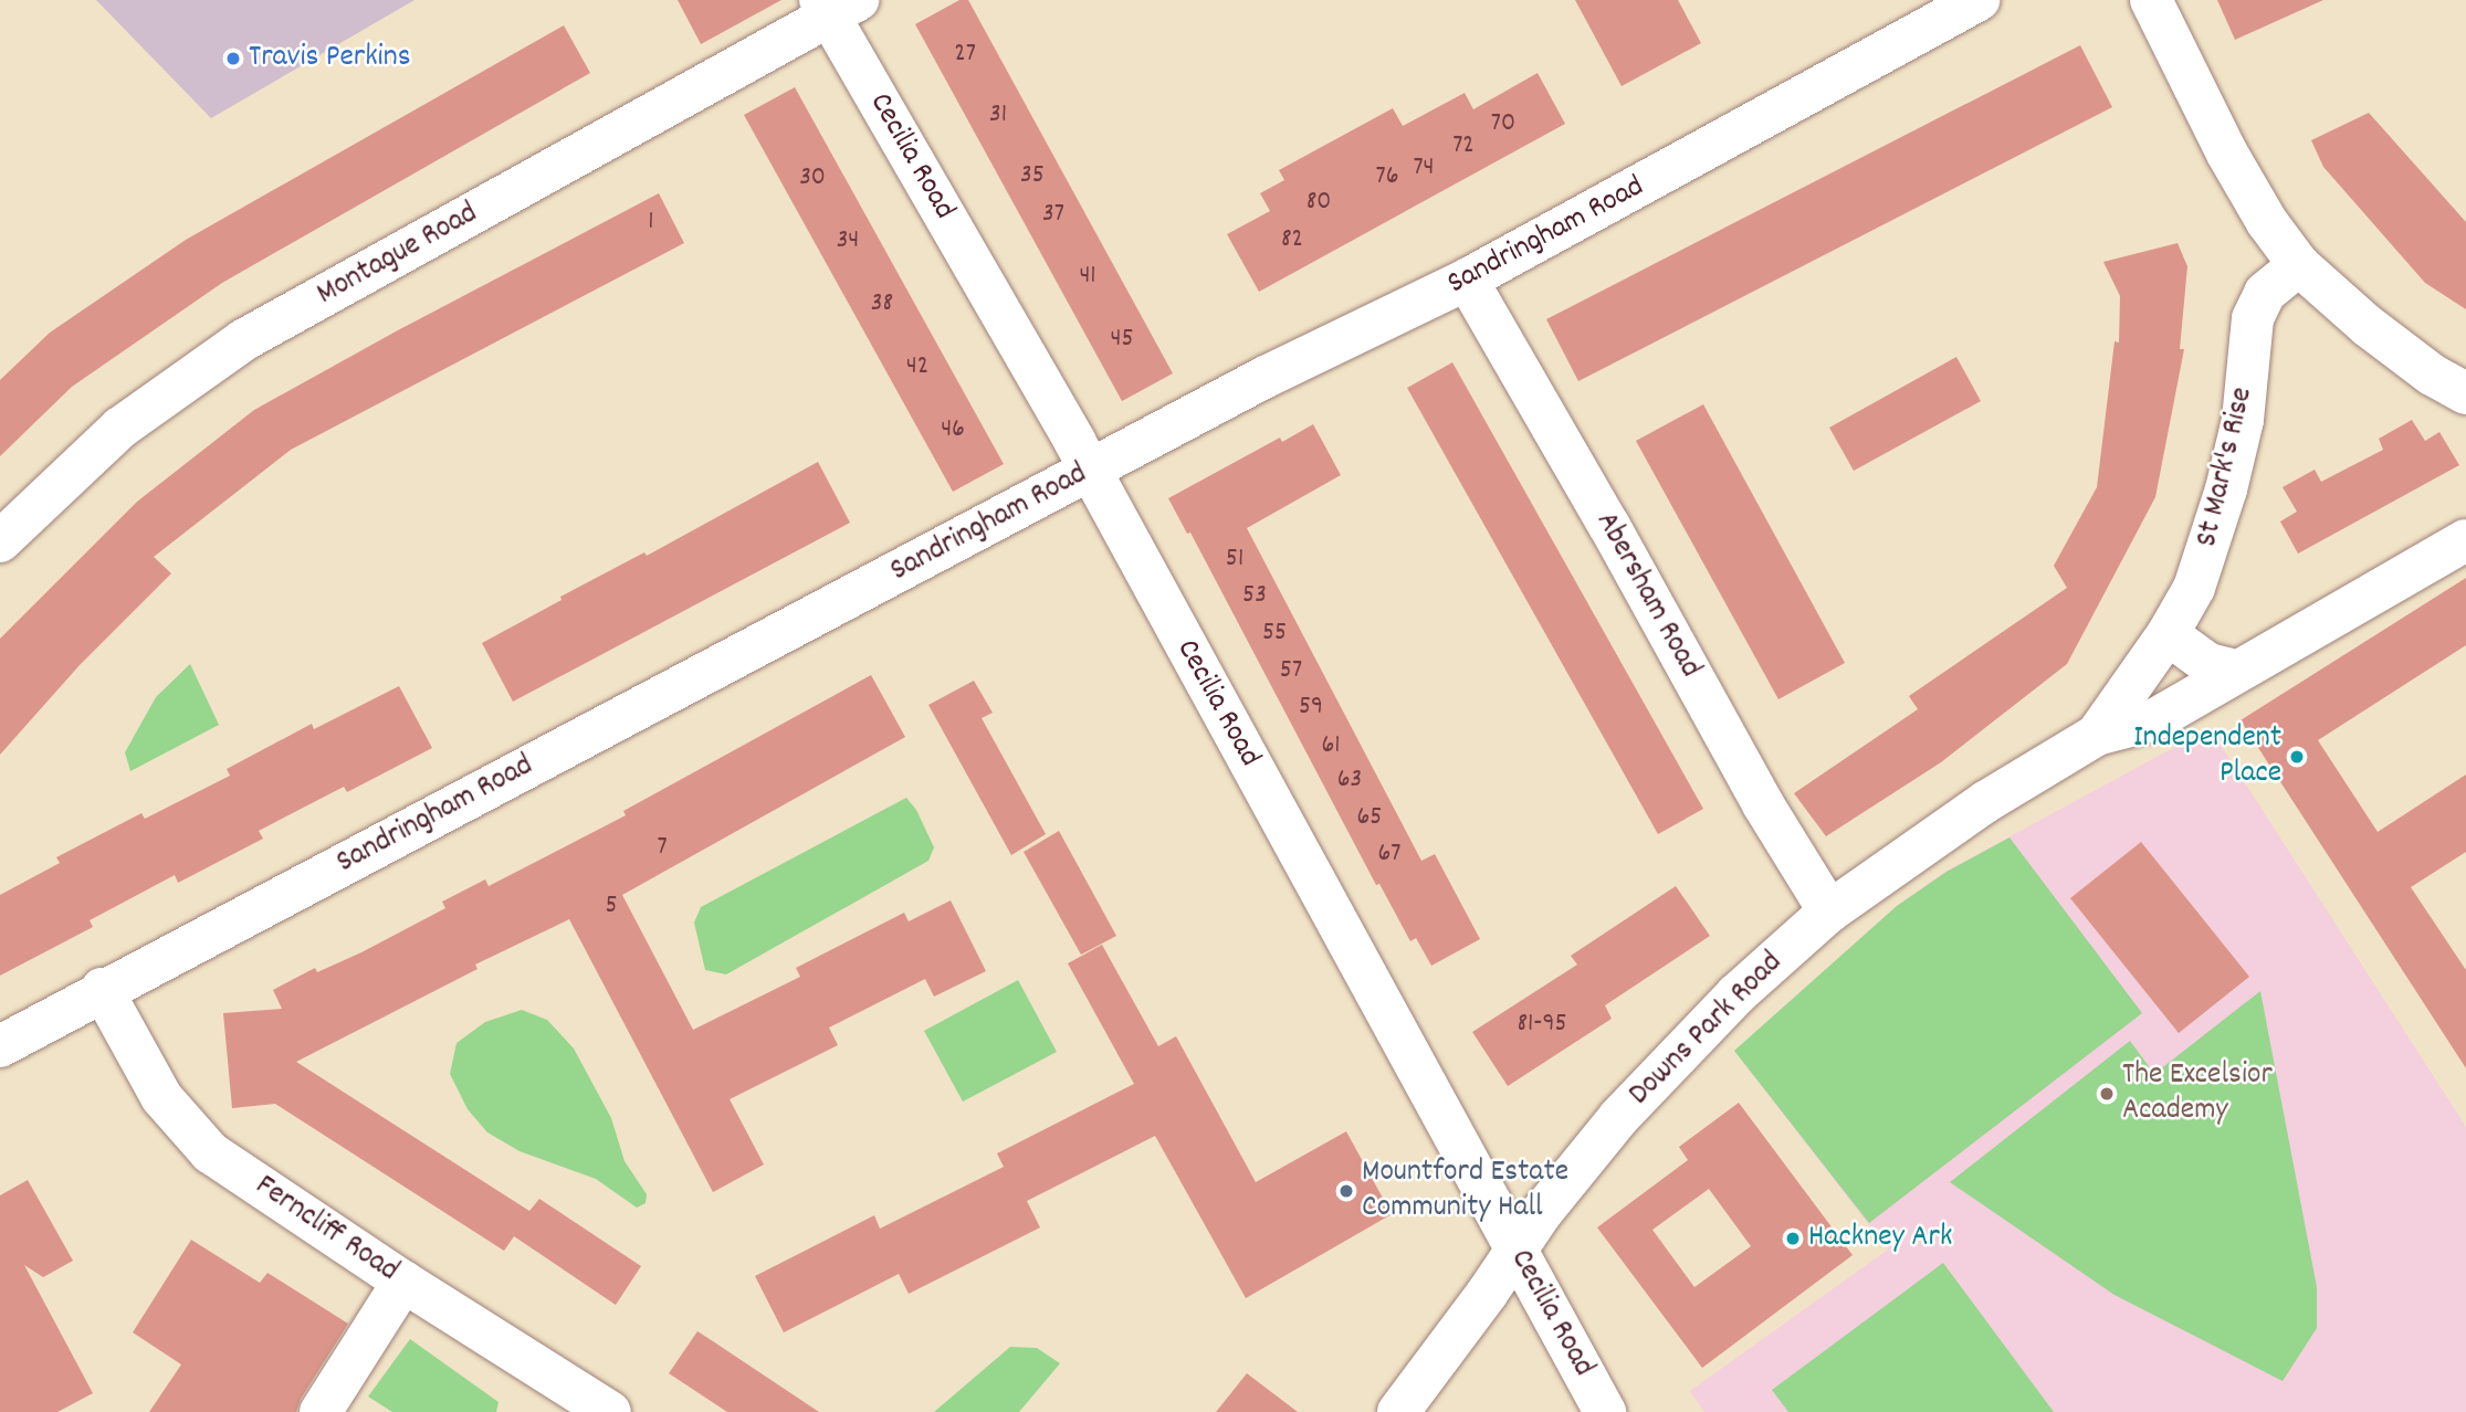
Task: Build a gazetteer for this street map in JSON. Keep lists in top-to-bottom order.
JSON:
{
  "streets": {
    "street": [
      "Cecilia Road",
      "Sandringham Road",
      "Montague Road",
      "St Mark's Rise",
      "Abersham Road",
      "Downs Park Road",
      "Ferncliff Road"
    ]
  },
  "crossings": [
    ["Cecilia Road", "Sandringham Road"],
    ["Cecilia Road", "Montague Road"],
    ["Cecilia Road", "Downs Park Road"],
    ["Sandringham Road", "Abersham Road"],
    ["Sandringham Road", "Ferncliff Road"],
    ["St Mark's Rise", "Downs Park Road"],
    ["Abersham Road", "Downs Park Road"]
  ],
  "places": [
    "Travis Perkins",
    "Independent Place",
    "The Excelsior Academy",
    "Mountford Estate Community Hall",
    "Hackney Ark"
  ],
  "house_numbers": [
    "27",
    "31",
    "70",
    "72",
    "74",
    "35",
    "76",
    "30",
    "80",
    "37",
    "1",
    "82",
    "34",
    "41",
    "38",
    "45",
    "42",
    "46",
    "51",
    "53",
    "55",
    "57",
    "59",
    "61",
    "63",
    "65",
    "7",
    "67",
    "5",
    "81-95"
  ]
}
